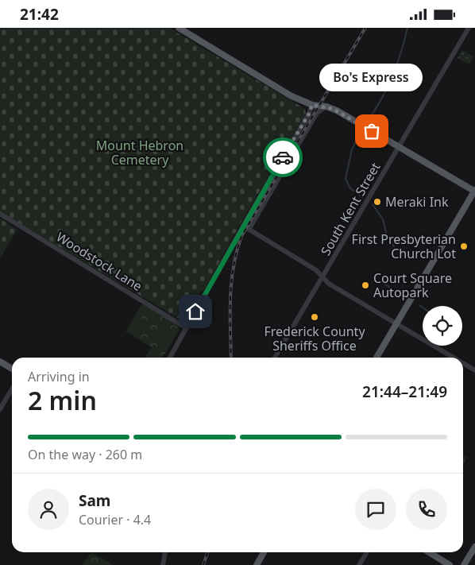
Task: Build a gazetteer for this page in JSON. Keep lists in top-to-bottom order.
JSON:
{
  "streets": {
    "street": ["South Kent Street", "Woodstock Lane"]
  },
  "parks": ["Mount Hebron Cemetery"],
  "places": [
    "Bo's Express",
    "Meraki Ink",
    "First Presbyterian Church Lot",
    "Court Square Autopark",
    "Frederick County Sheriffs Office"
  ],
  "page": {
    "status": "21:42",
    "bubble": "Bo's Express",
    "heading": ["2 min", "Arriving in", "21:44–21:49"],
    "panel": ["Sam", "Courier · 4.4"],
    "bar": "On the way · 260 m"
  }
}
